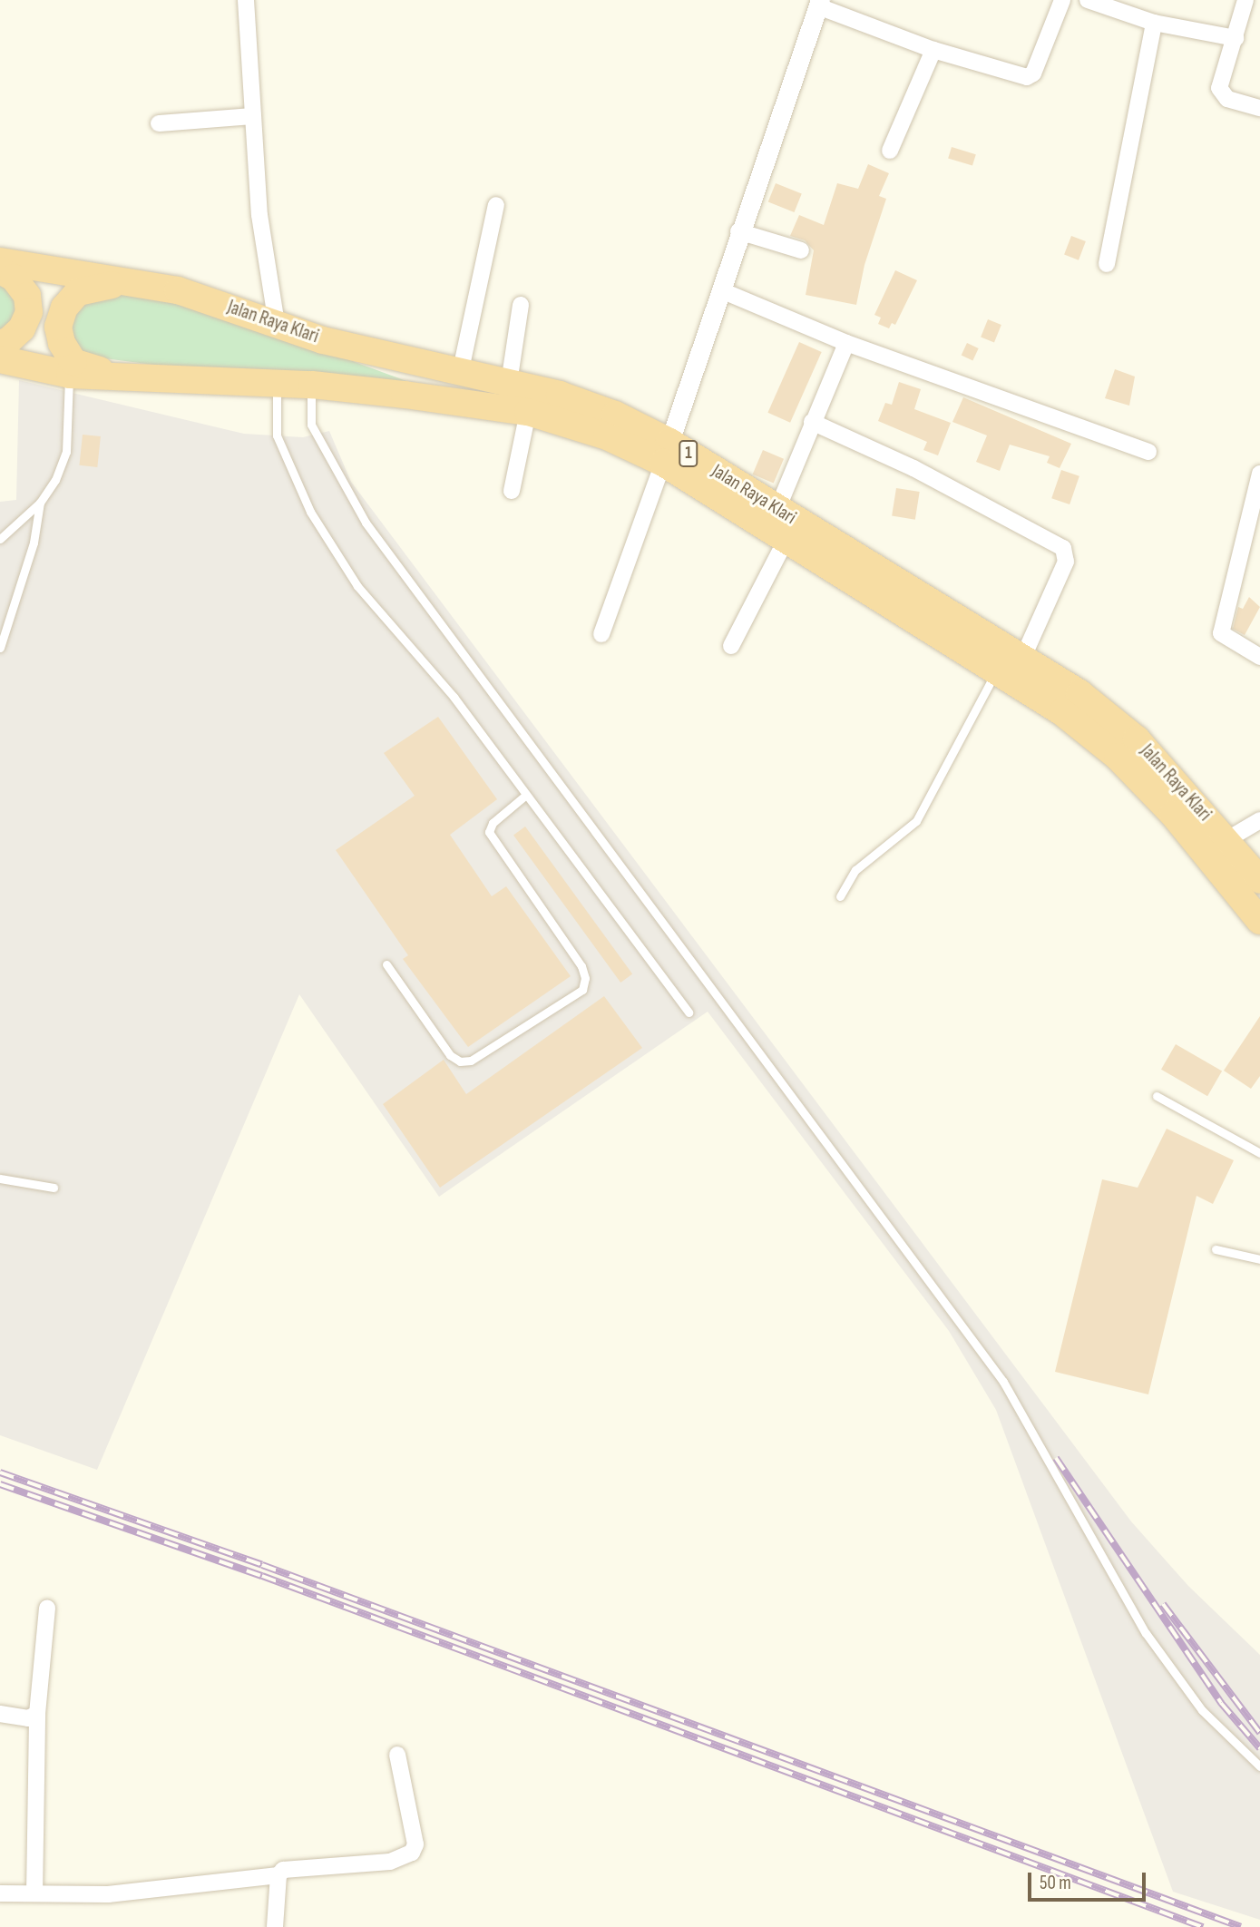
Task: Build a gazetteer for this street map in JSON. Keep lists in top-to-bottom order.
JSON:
{
  "streets": {
    "highway": ["Jalan Raya Klari", "1"]
  },
  "scale_bar": "50 m"
}
